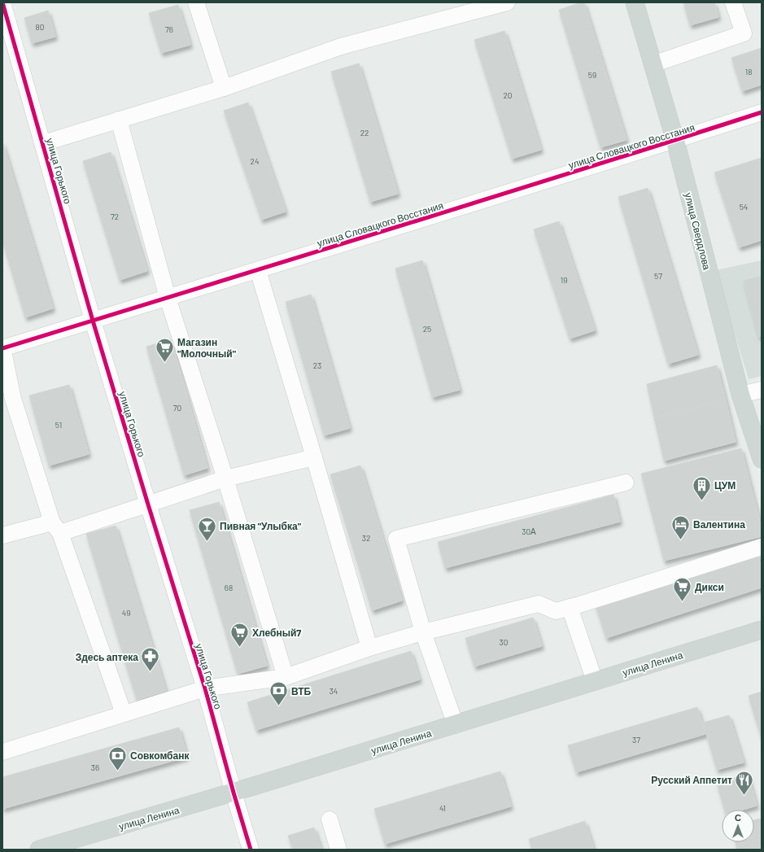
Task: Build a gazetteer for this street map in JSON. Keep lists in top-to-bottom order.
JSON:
{
  "streets": {
    "main road": ["улица Свердлова", "улица Ленина"],
    "street": ["улица Словацкого Восстания", "улица Горького"]
  },
  "crossings": [
    ["улица Словацкого Восстания", "улица Горького"],
    ["улица Словацкого Восстания", "улица Свердлова"],
    ["улица Горького", "улица Ленина"]
  ],
  "places": {
    "supermarket": ["Магазин \"Молочный\"", "Дикси", "Хлебный7"],
    "building": ["ЦУМ"],
    "hotel": ["Валентина"],
    "bar": ["Пивная \"Улыбка\""],
    "pharmacy": ["Здесь аптека"],
    "bank": ["ВТБ", "Совкомбанк"],
    "restaurant": ["Русский Аппетит"]
  },
  "house_numbers": [
    "80",
    "76",
    "18",
    "59",
    "20",
    "22",
    "24",
    "54",
    "72",
    "57",
    "19",
    "25",
    "23",
    "70",
    "51",
    "30А",
    "32",
    "68",
    "49",
    "30",
    "34",
    "37",
    "36",
    "41"
  ],
  "north": "top"
}
